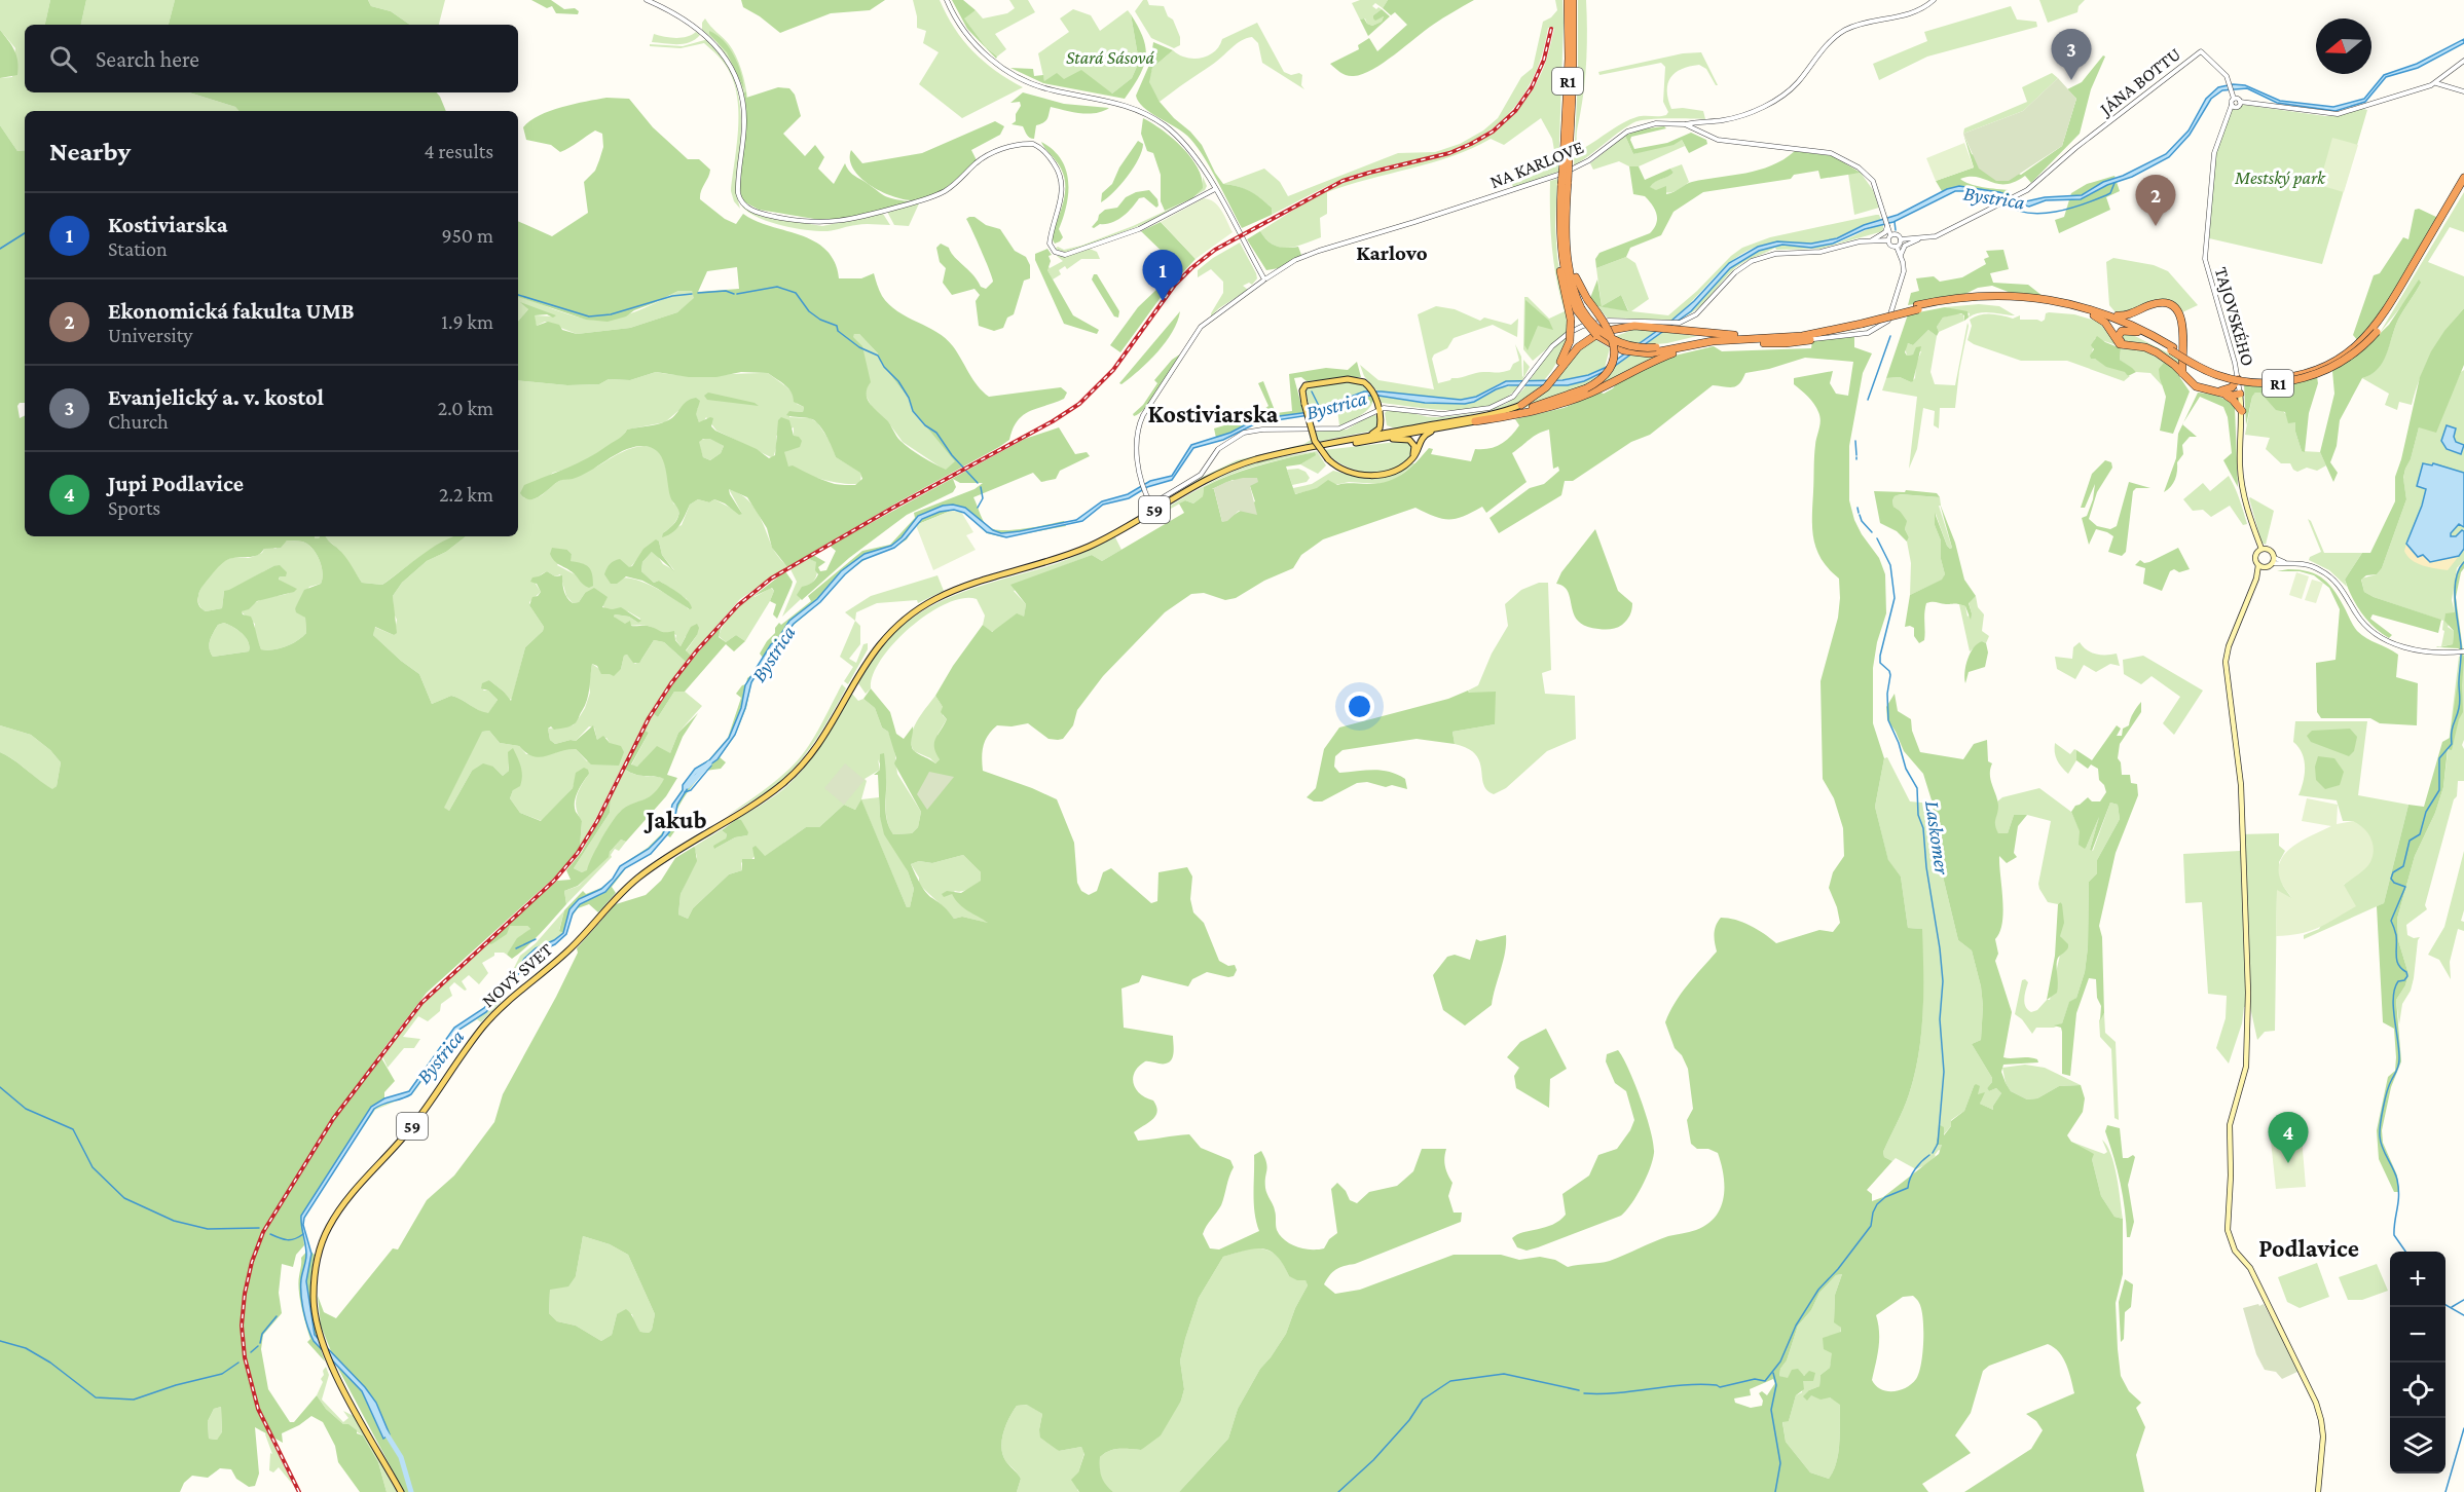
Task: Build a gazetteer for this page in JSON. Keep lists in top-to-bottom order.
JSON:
{
  "streets": {
    "highway": ["R1"],
    "main road": ["TAJOVSKÉHO", "59", "NOVÝ SVET"],
    "street": ["JÁNA BOTTU", "NA KARLOVE"]
  },
  "crossings": [
    ["JÁNA BOTTU", "TAJOVSKÉHO"],
    ["59", "NOVÝ SVET"]
  ],
  "districts": [
    "Karlovo",
    "Kostiviarska",
    "Jakub",
    "Podlavice"
  ],
  "water": ["Bystrica", "Laskomer"],
  "parks": ["Stará Sásová", "Mestský park"],
  "north": "left",
  "page": {
    "search": "Search here",
    "pins": [
      "3",
      "2",
      "1",
      "4"
    ],
    "heading": ["Nearby", "4 results"],
    "list": [
      {
        "mark": "1",
        "name": "Kostiviarska",
        "note": "Station",
        "value": "950 m"
      },
      {
        "mark": "2",
        "name": "Ekonomická fakulta UMB",
        "note": "University",
        "value": "1.9 km"
      },
      {
        "mark": "3",
        "name": "Evanjelický a. v. kostol",
        "note": "Church",
        "value": "2.0 km"
      },
      {
        "mark": "4",
        "name": "Jupi Podlavice",
        "note": "Sports",
        "value": "2.2 km"
      }
    ],
    "map_buttons": ["+", "−"]
  }
}
